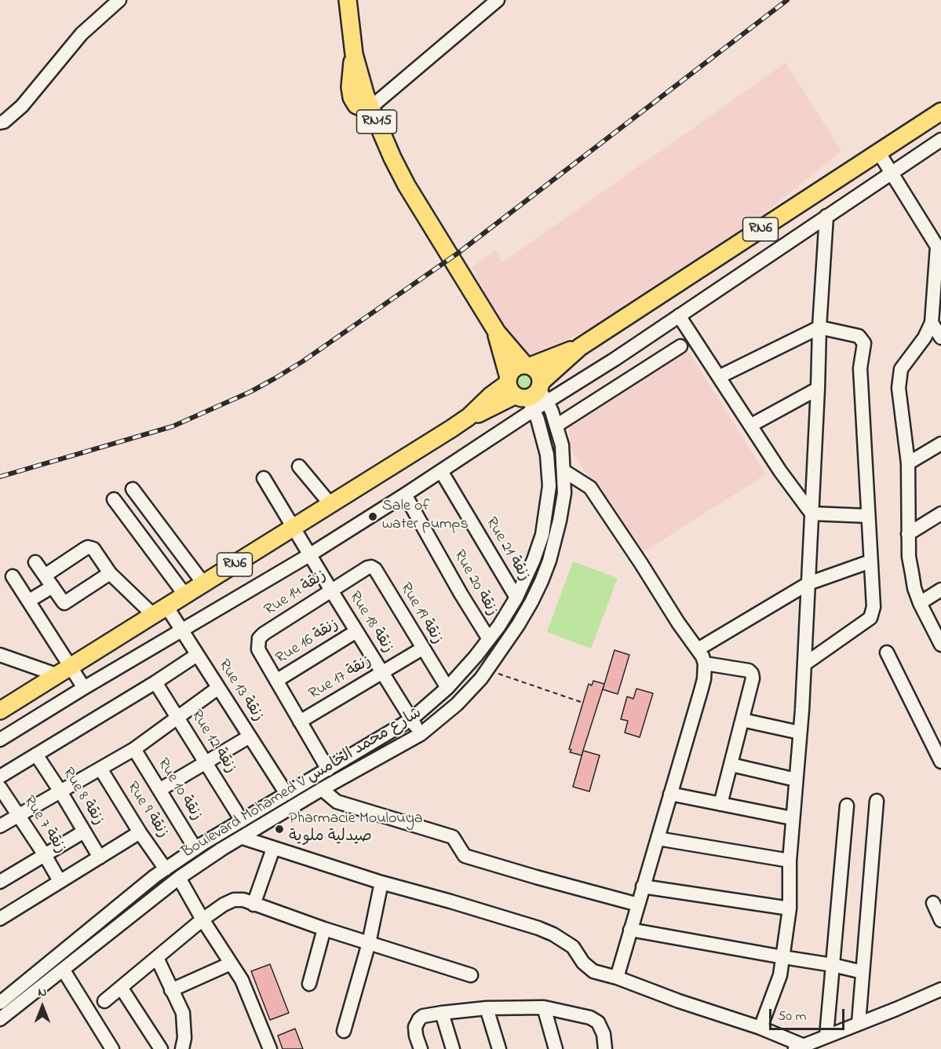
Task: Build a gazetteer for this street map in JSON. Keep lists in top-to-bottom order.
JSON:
{
  "streets": {
    "main road": ["RN15", "RN6"],
    "street": [
      "Rue 21 زنقة",
      "Rue 20 زنقة",
      "Rue 14 زنقة",
      "Rue 19 زنقة",
      "Rue 18 زنقة",
      "Rue 16 زنقة",
      "Rue 17 زنقة",
      "Rue 13 زنقة",
      "Rue 12 زنقة",
      "Boulevard Mohamed V شارع محمد الخامس",
      "Rue 10 زنقة",
      "Rue 8 زنقة",
      "Rue 9 زنقة",
      "Rue 7 زنقة"
    ]
  },
  "crossings": [
    ["RN15", "RN6"],
    ["RN15", "Boulevard Mohamed V شارع محمد الخامس"],
    ["RN6", "Rue 18 زنقة"],
    ["RN6", "Rue 13 زنقة"],
    ["RN6", "Boulevard Mohamed V شارع محمد الخامس"],
    ["Rue 21 زنقة", "Boulevard Mohamed V شارع محمد الخامس"],
    ["Rue 20 زنقة", "Boulevard Mohamed V شارع محمد الخامس"],
    ["Rue 14 زنقة", "Rue 19 زنقة"],
    ["Rue 14 زنقة", "Rue 18 زنقة"],
    ["Rue 14 زنقة", "Rue 16 زنقة"],
    ["Rue 19 زنقة", "Rue 17 زنقة"],
    ["Rue 19 زنقة", "Boulevard Mohamed V شارع محمد الخامس"],
    ["Rue 18 زنقة", "Rue 16 زنقة"],
    ["Rue 18 زنقة", "Rue 17 زنقة"],
    ["Rue 18 زنقة", "Boulevard Mohamed V شارع محمد الخامس"],
    ["Rue 13 زنقة", "Boulevard Mohamed V شارع محمد الخامس"],
    ["Rue 12 زنقة", "Boulevard Mohamed V شارع محمد الخامس"],
    ["Boulevard Mohamed V شارع محمد الخامس", "Rue 10 زنقة"],
    ["Boulevard Mohamed V شارع محمد الخامس", "Rue 9 زنقة"]
  ],
  "places": ["Sale of water pumps", "Pharmacie Moulouya صيدلية ملوية"],
  "scale_bar": "50 m",
  "north": "top"
}
